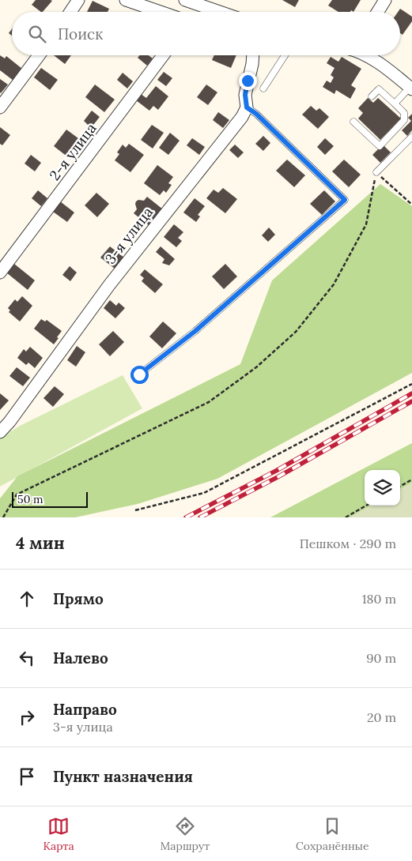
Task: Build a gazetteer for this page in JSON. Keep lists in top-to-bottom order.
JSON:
{
  "streets": {
    "street": ["2-я улица", "3-я улица"]
  },
  "scale_bar": "50 m",
  "page": {
    "search": "Поиск",
    "scale": "50 m",
    "heading": ["4 мин", "Пешком · 290 m"],
    "list": [
      ["Прямо", "180 m"],
      ["Налево", "90 m"],
      ["Направо", "3-я улица", "20 m"],
      "Пункт назначения"
    ],
    "nav": ["Карта", "Маршрут", "Сохранённые"]
  }
}
